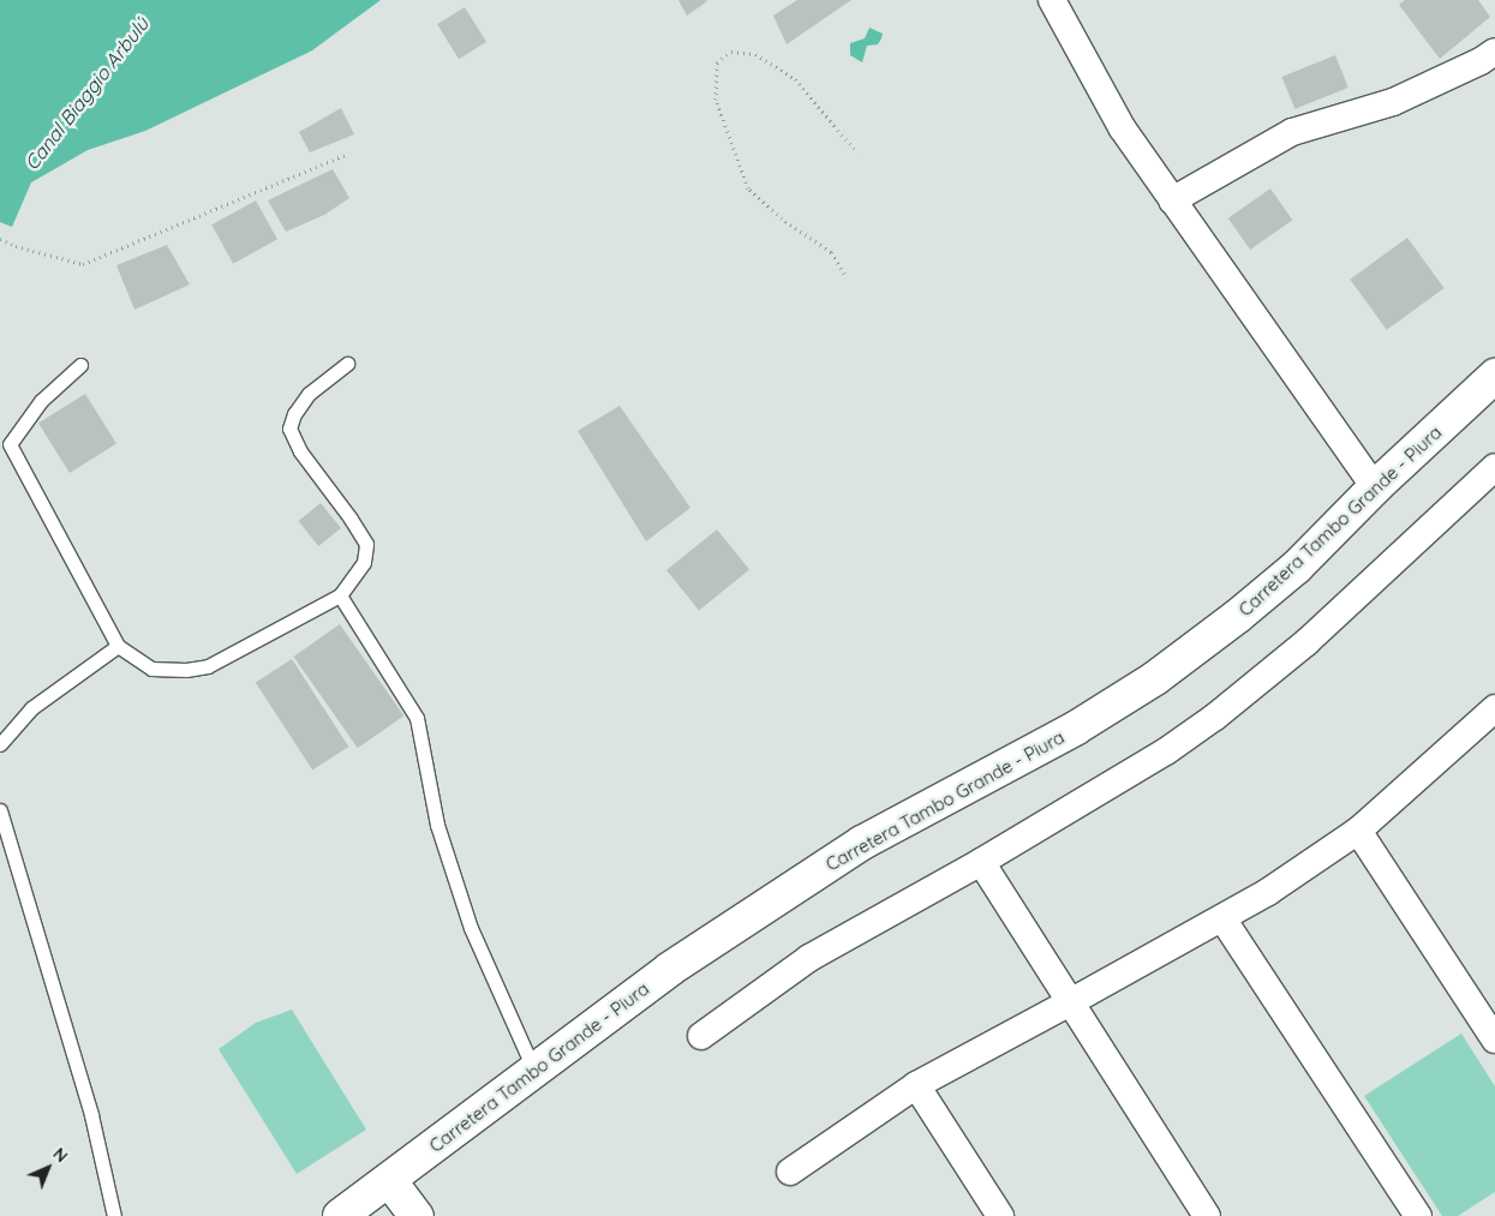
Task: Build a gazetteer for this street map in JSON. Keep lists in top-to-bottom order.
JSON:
{
  "streets": {
    "main road": ["Carretera Tambo Grande - Piura"]
  },
  "water": ["Canal Biaggio Arbulú"],
  "north": "top right"
}
